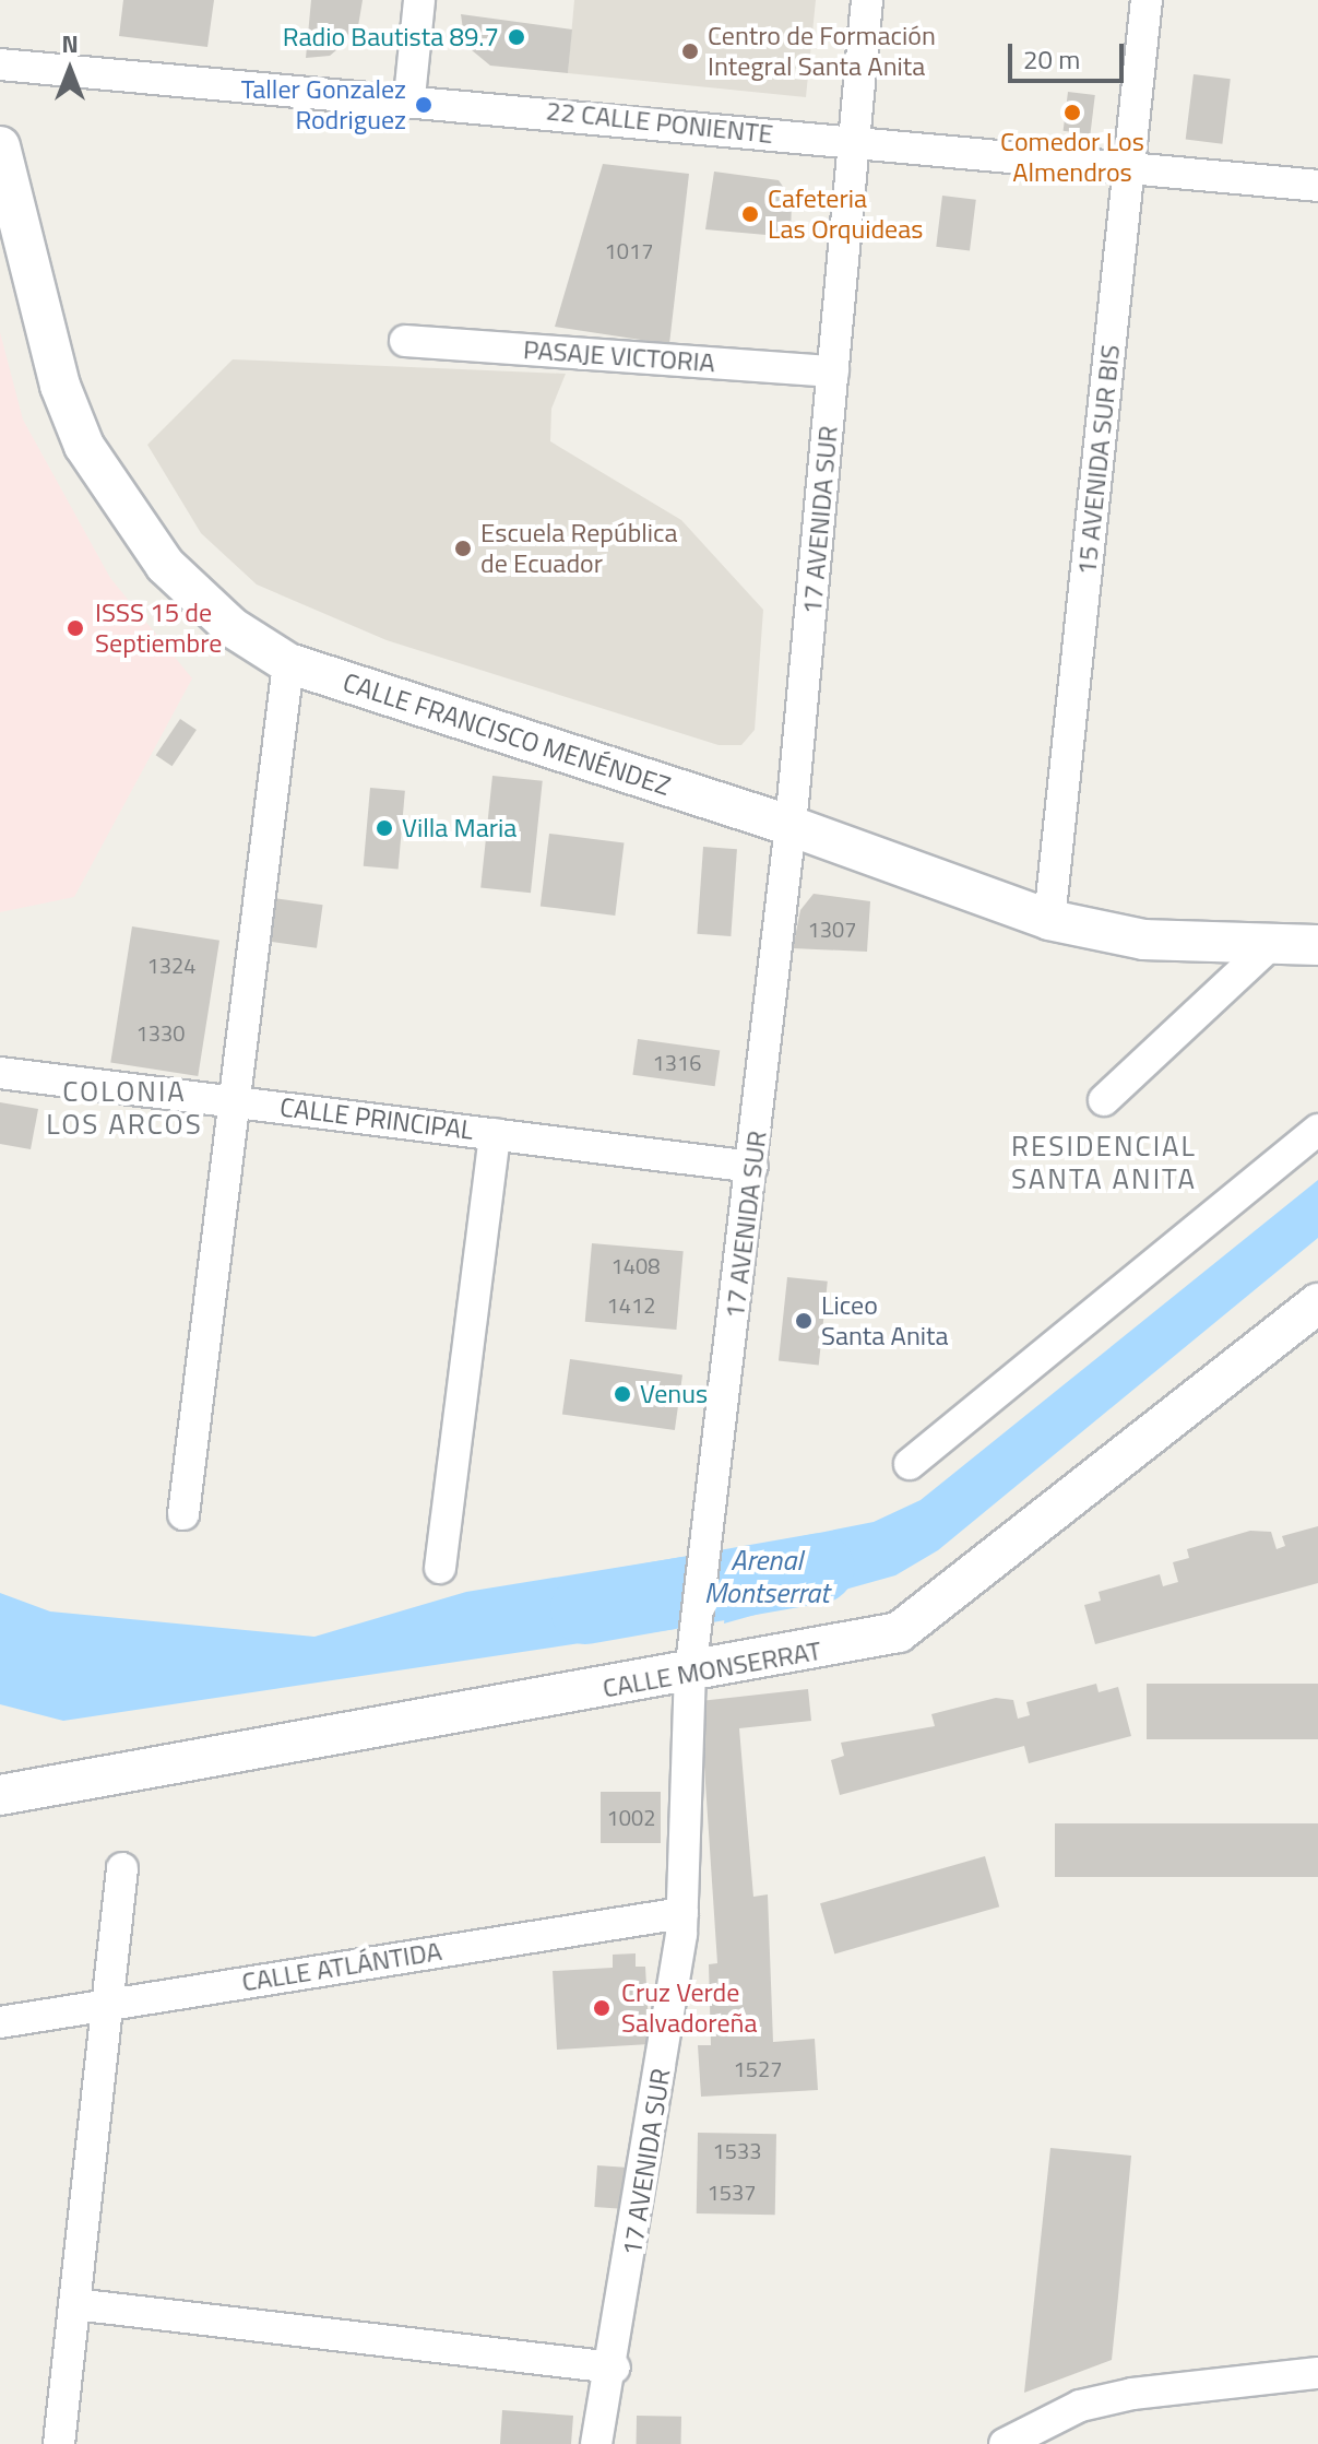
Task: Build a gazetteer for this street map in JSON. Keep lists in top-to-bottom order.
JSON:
{
  "streets": {
    "street": [
      "22 CALLE PONIENTE",
      "PASAJE VICTORIA",
      "15 AVENIDA SUR BIS",
      "17 AVENIDA SUR",
      "CALLE FRANCISCO MENÉNDEZ",
      "CALLE PRINCIPAL",
      "CALLE MONSERRAT",
      "CALLE ATLÁNTIDA"
    ]
  },
  "crossings": [
    ["22 CALLE PONIENTE", "15 AVENIDA SUR BIS"],
    ["22 CALLE PONIENTE", "17 AVENIDA SUR"],
    ["PASAJE VICTORIA", "17 AVENIDA SUR"],
    ["15 AVENIDA SUR BIS", "CALLE FRANCISCO MENÉNDEZ"],
    ["17 AVENIDA SUR", "CALLE FRANCISCO MENÉNDEZ"],
    ["17 AVENIDA SUR", "CALLE PRINCIPAL"],
    ["17 AVENIDA SUR", "CALLE MONSERRAT"],
    ["17 AVENIDA SUR", "CALLE ATLÁNTIDA"]
  ],
  "districts": ["COLONIA LOS ARCOS", "RESIDENCIAL SANTA ANITA"],
  "water": ["Arenal Montserrat"],
  "places": [
    "Radio Bautista 89.7",
    "Centro de Formación Integral Santa Anita",
    "Taller Gonzalez Rodriguez",
    "Comedor Los Almendros",
    "Cafeteria Las Orquideas",
    "Escuela República de Ecuador",
    "ISSS 15 de Septiembre",
    "Villa Maria",
    "Liceo Santa Anita",
    "Venus",
    "Cruz Verde Salvadoreña"
  ],
  "house_numbers": [
    "1017",
    "1307",
    "1324",
    "1330",
    "1316",
    "1408",
    "1412",
    "1002",
    "1527",
    "1533",
    "1537"
  ],
  "scale_bar": "20 m",
  "north": "top"
}
